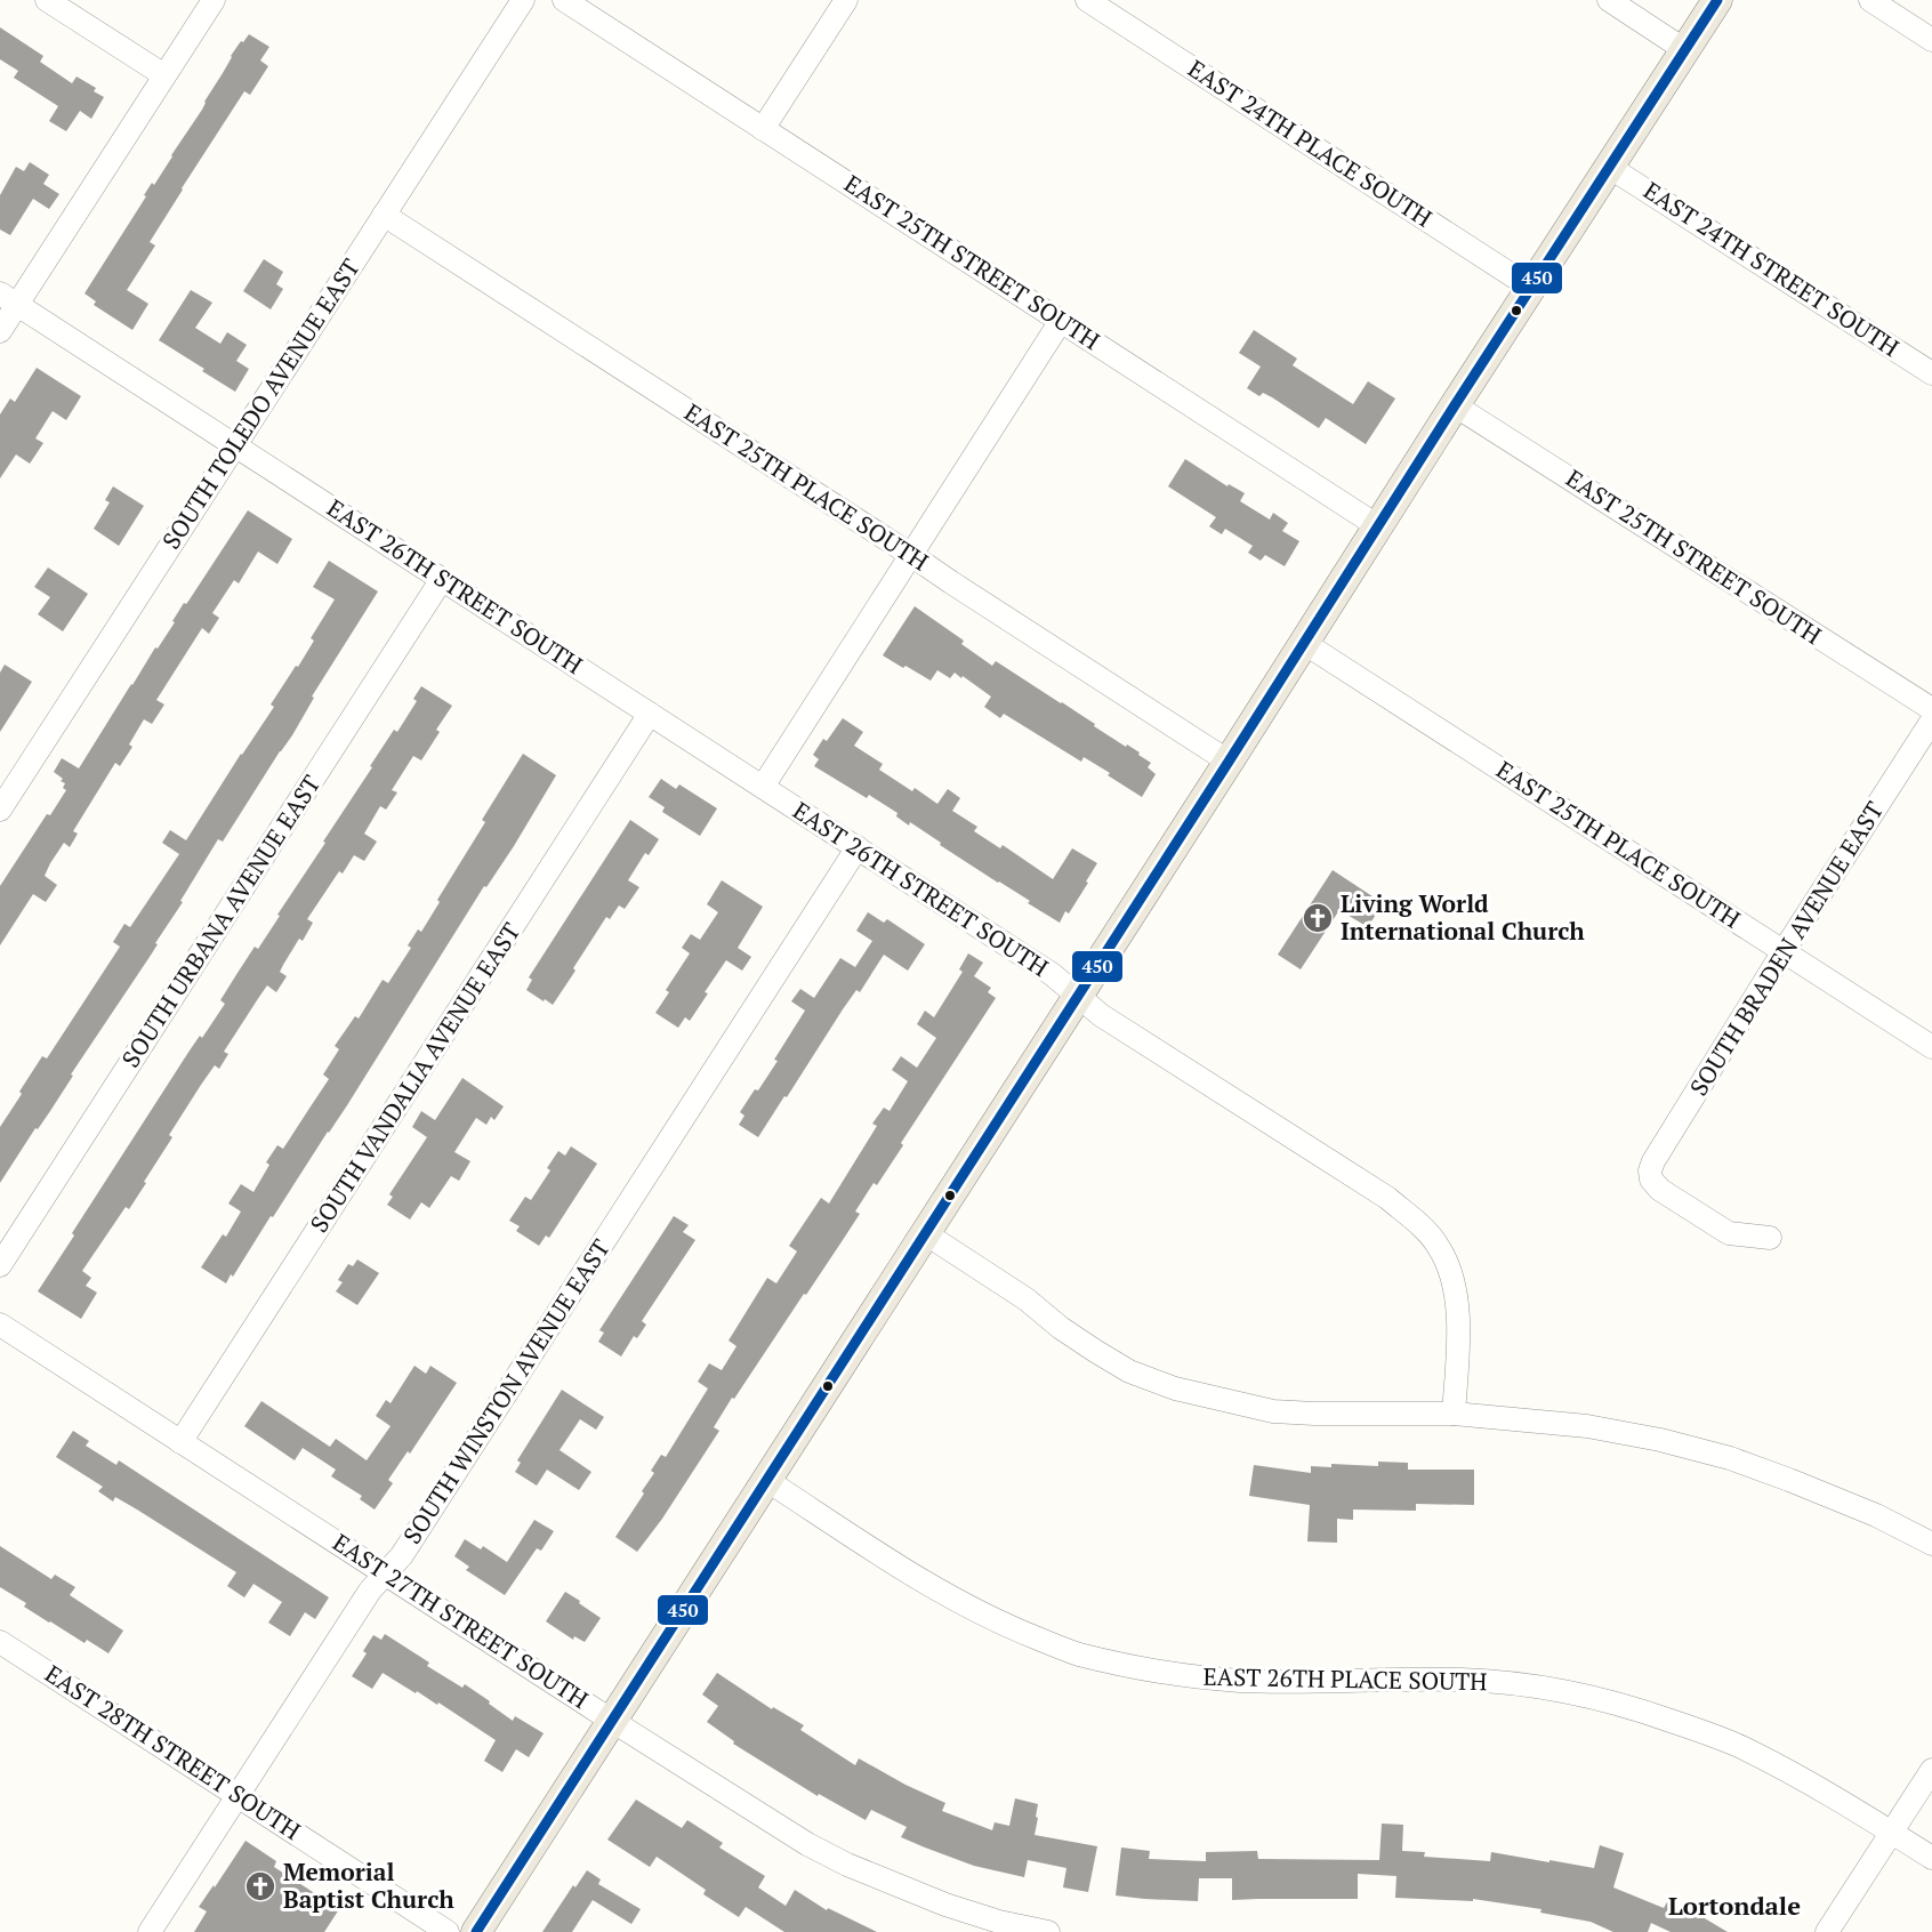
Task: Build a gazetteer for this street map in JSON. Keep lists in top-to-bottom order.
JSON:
{
  "streets": {
    "street": [
      "EAST 24TH PLACE SOUTH",
      "EAST 25TH STREET SOUTH",
      "EAST 24TH STREET SOUTH",
      "SOUTH TOLEDO AVENUE EAST",
      "EAST 25TH PLACE SOUTH",
      "EAST 26TH STREET SOUTH",
      "SOUTH URBANA AVENUE EAST",
      "SOUTH BRADEN AVENUE EAST",
      "SOUTH VANDALIA AVENUE EAST",
      "SOUTH WINSTON AVENUE EAST",
      "EAST 27TH STREET SOUTH",
      "EAST 26TH PLACE SOUTH",
      "EAST 28TH STREET SOUTH"
    ]
  },
  "crossings": [
    ["SOUTH TOLEDO AVENUE EAST", "EAST 25TH PLACE SOUTH"],
    ["SOUTH TOLEDO AVENUE EAST", "EAST 26TH STREET SOUTH"],
    ["EAST 25TH PLACE SOUTH", "SOUTH BRADEN AVENUE EAST"],
    ["EAST 26TH STREET SOUTH", "SOUTH URBANA AVENUE EAST"],
    ["EAST 26TH STREET SOUTH", "SOUTH VANDALIA AVENUE EAST"],
    ["EAST 26TH STREET SOUTH", "SOUTH WINSTON AVENUE EAST"],
    ["SOUTH VANDALIA AVENUE EAST", "EAST 27TH STREET SOUTH"],
    ["SOUTH WINSTON AVENUE EAST", "EAST 27TH STREET SOUTH"],
    ["SOUTH WINSTON AVENUE EAST", "EAST 28TH STREET SOUTH"]
  ],
  "districts": ["Lortondale"],
  "places": {
    "church": ["Living World International Church", "Memorial Baptist Church"]
  },
  "lines": ["transit line 450"]
}
